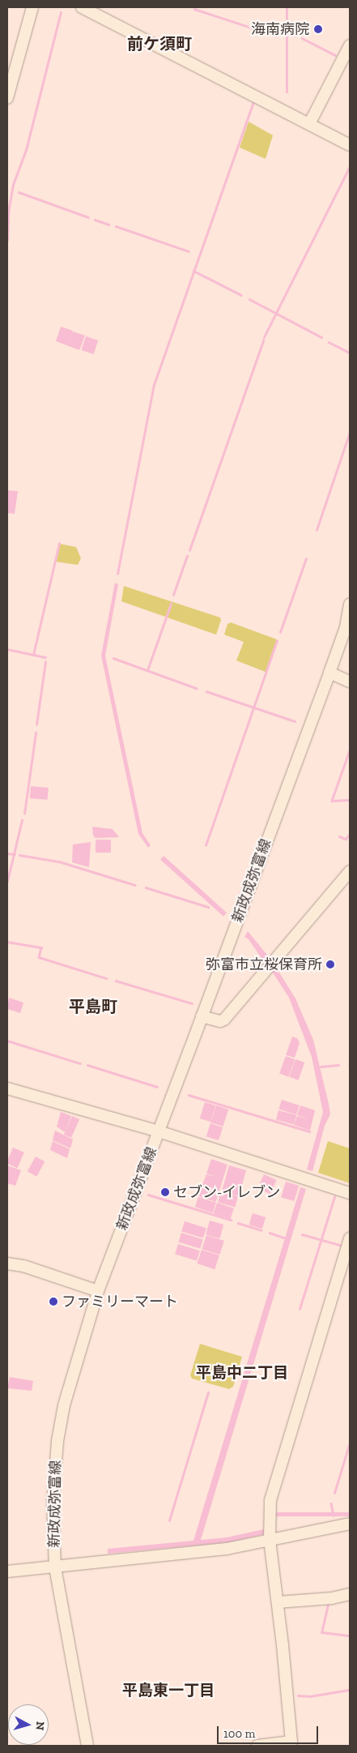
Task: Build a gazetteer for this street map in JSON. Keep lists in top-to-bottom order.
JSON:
{
  "streets": {
    "street": ["新政成弥富線"]
  },
  "districts": [
    "前ケ須町",
    "平島町",
    "平島中二丁目",
    "平島東一丁目"
  ],
  "places": [
    "海南病院",
    "弥富市立桜保育所",
    "セブン-イレブン",
    "ファミリーマート"
  ],
  "scale_bar": "100 m",
  "north": "right"
}
